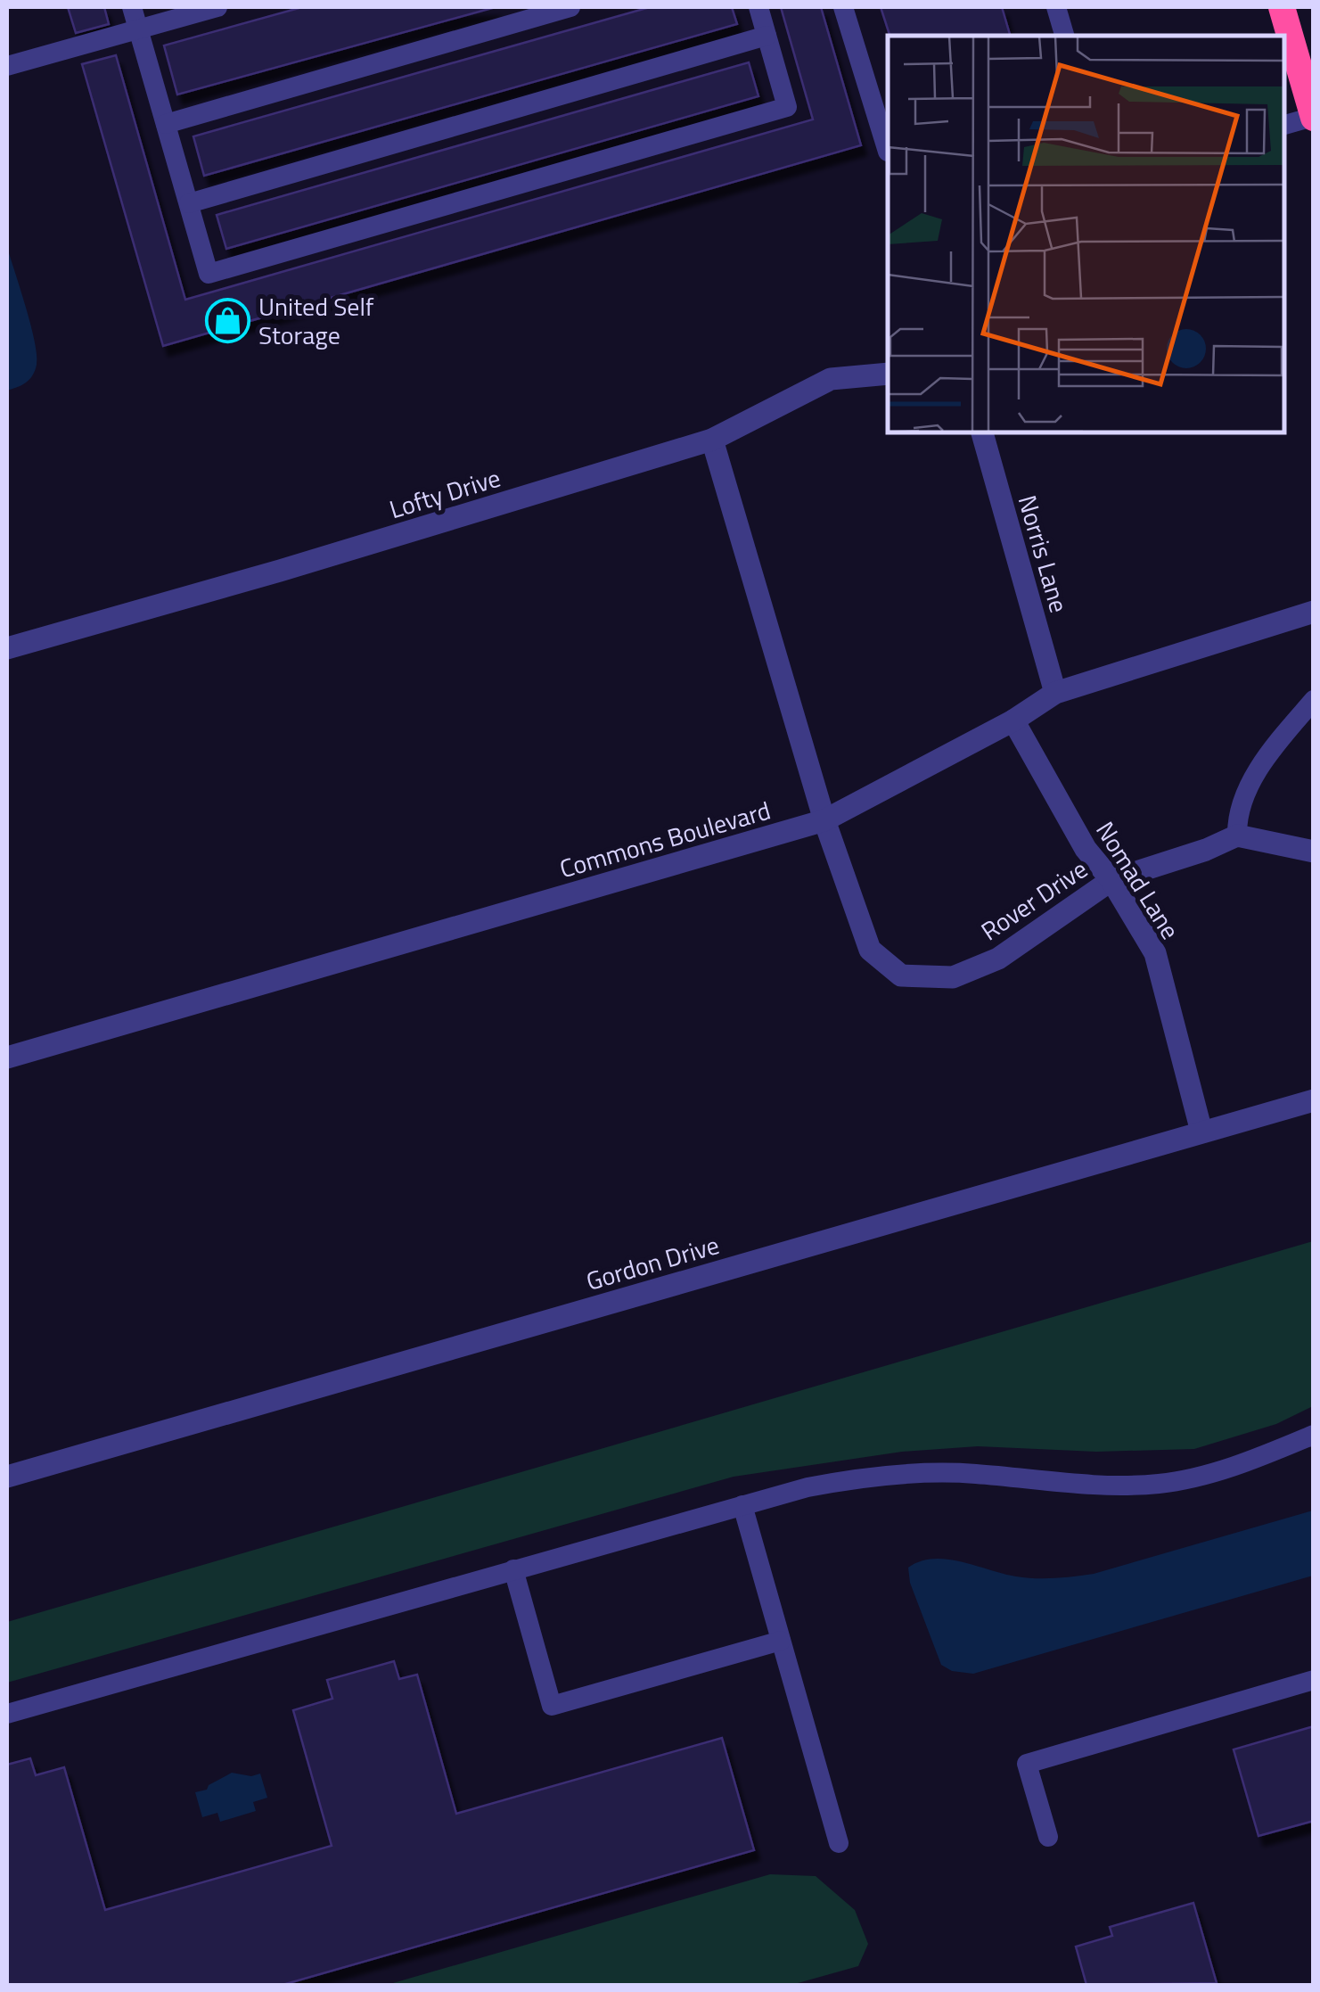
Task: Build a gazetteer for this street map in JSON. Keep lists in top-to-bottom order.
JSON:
{
  "streets": {
    "street": [
      "Lofty Drive",
      "Norris Lane",
      "Commons Boulevard",
      "Nomad Lane",
      "Rover Drive",
      "Gordon Drive"
    ]
  },
  "crossings": [
    ["Norris Lane", "Commons Boulevard"],
    ["Commons Boulevard", "Nomad Lane"],
    ["Commons Boulevard", "Rover Drive"],
    ["Nomad Lane", "Rover Drive"],
    ["Nomad Lane", "Gordon Drive"]
  ],
  "places": {
    "shop": ["United Self Storage"]
  }
}
